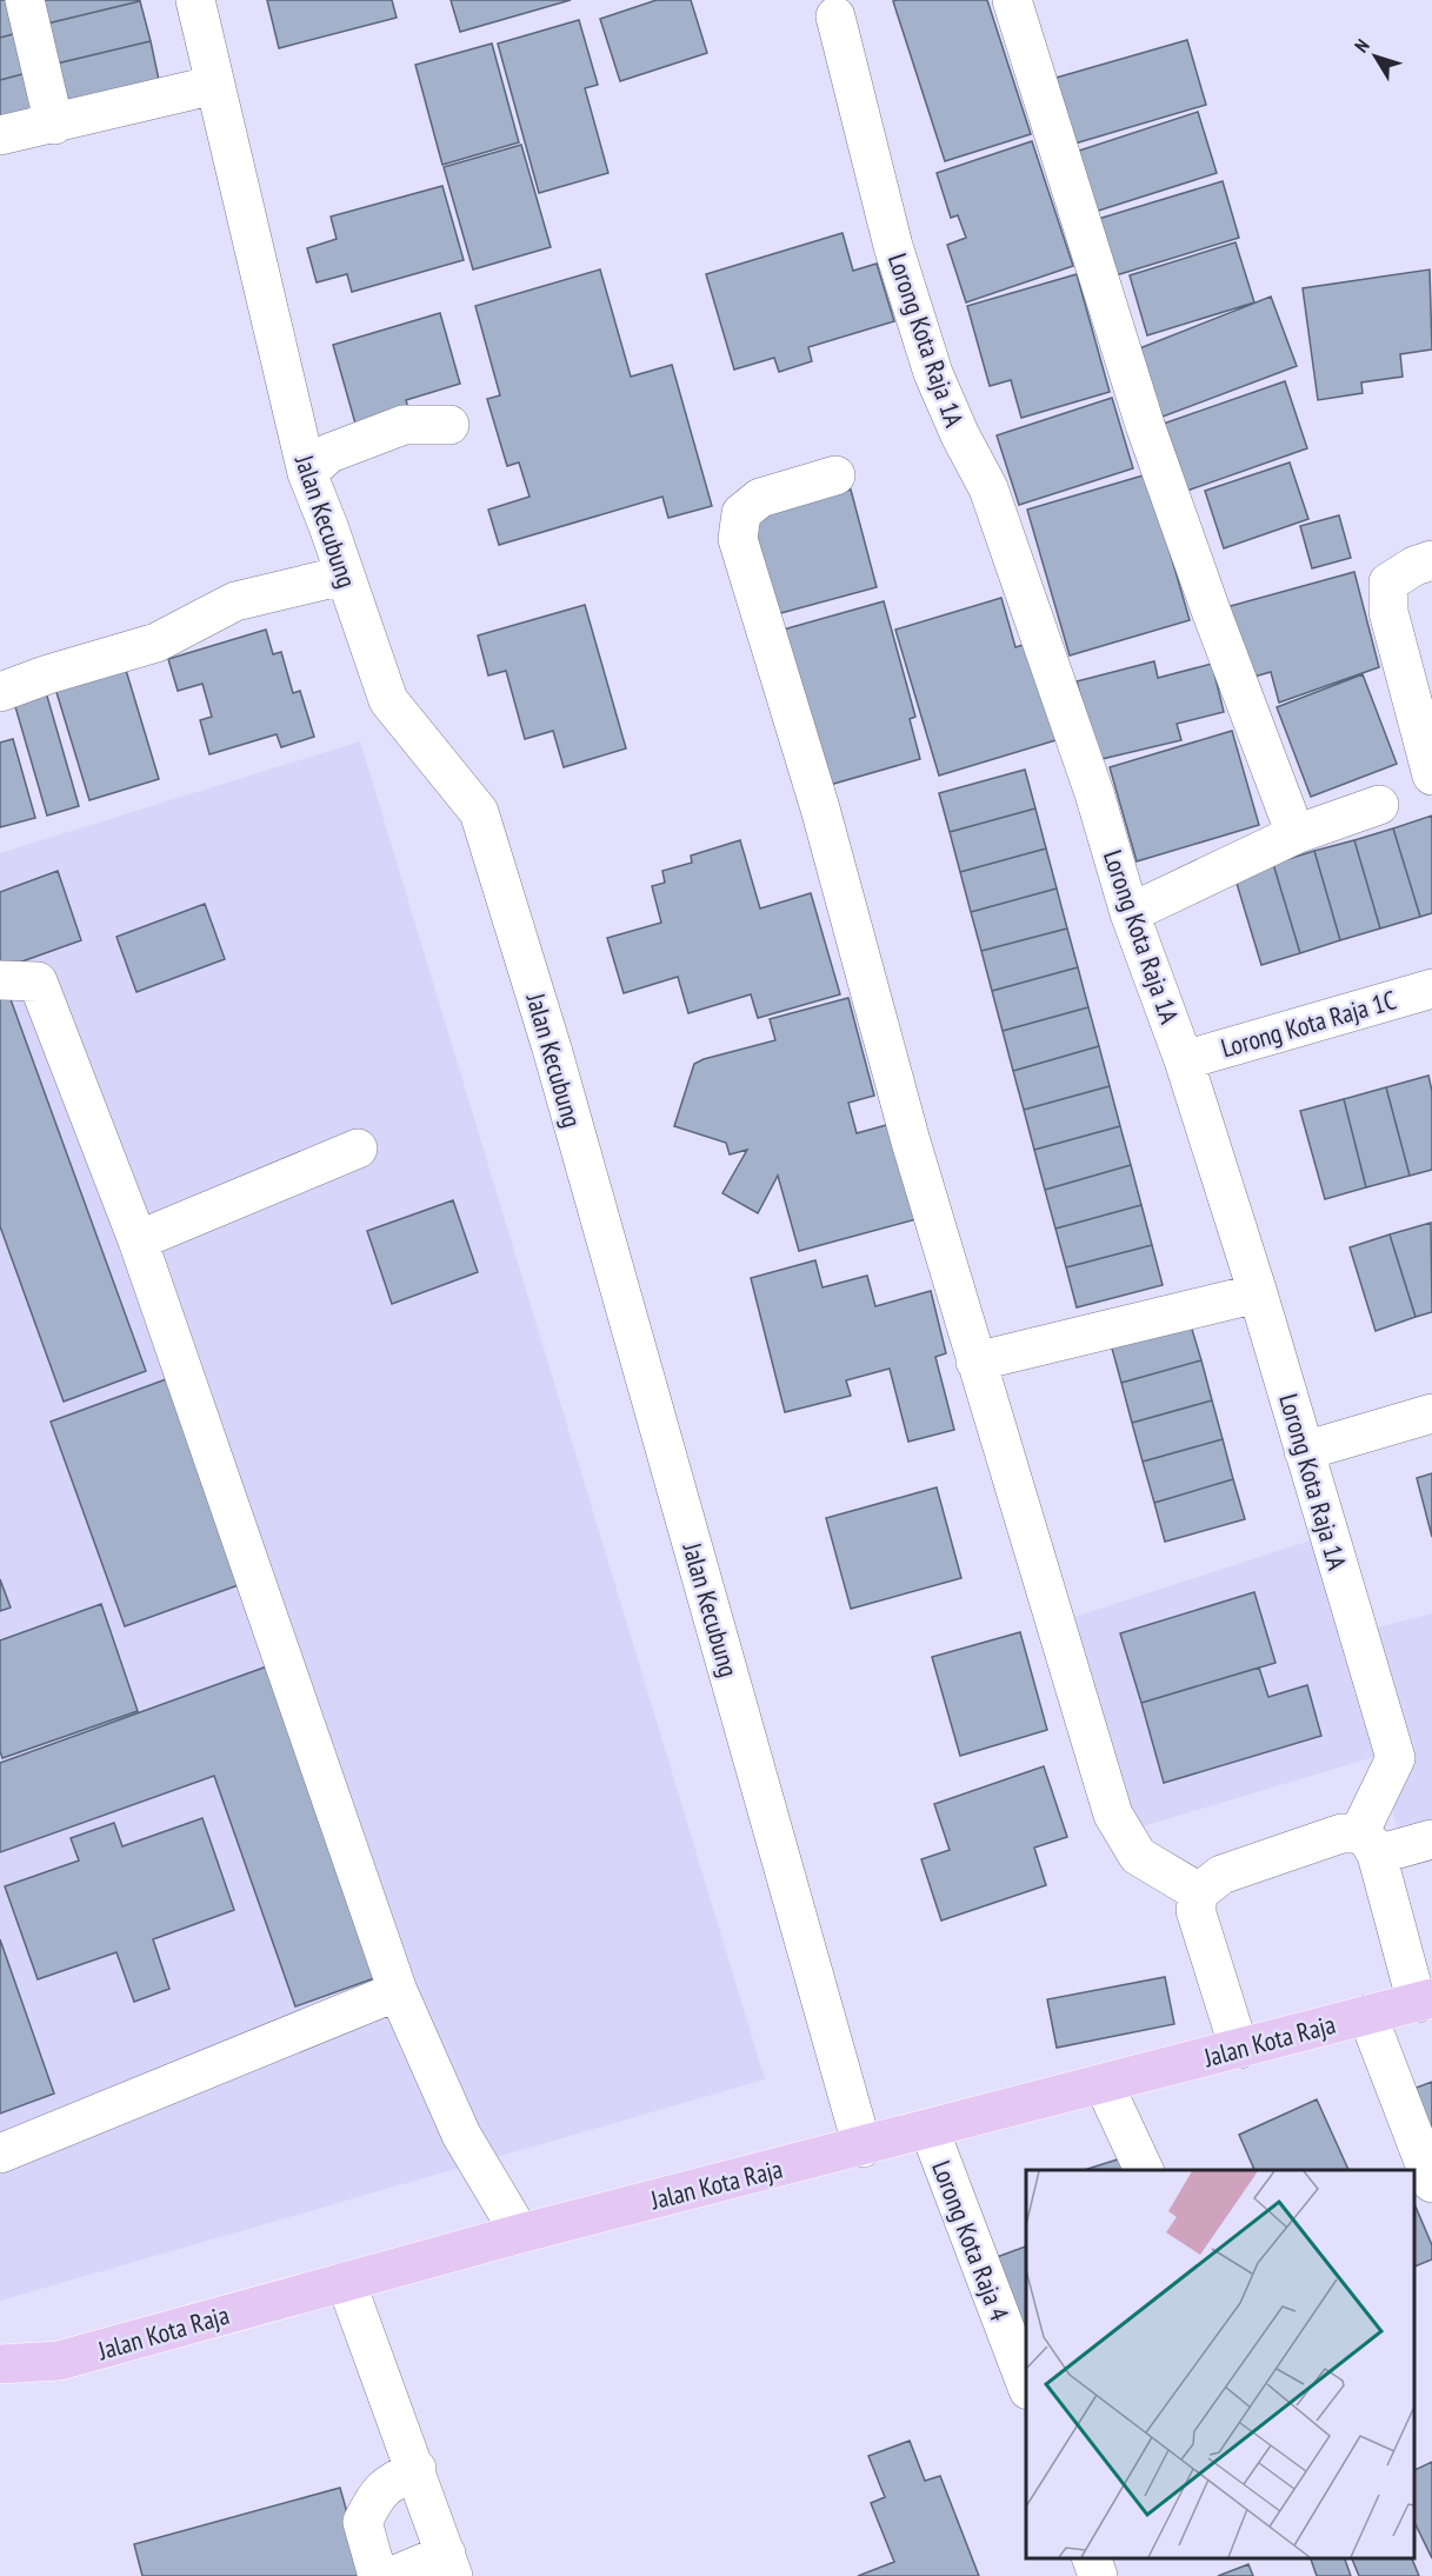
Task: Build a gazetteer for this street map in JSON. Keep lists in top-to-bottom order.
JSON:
{
  "streets": {
    "main road": ["Jalan Kota Raja"],
    "street": [
      "Lorong Kota Raja 1A",
      "Jalan Kecubung",
      "Lorong Kota Raja 1C",
      "Lorong Kota Raja 4"
    ]
  },
  "crossings": [
    ["Lorong Kota Raja 1A", "Lorong Kota Raja 1C"],
    ["Jalan Kecubung", "Jalan Kota Raja"],
    ["Jalan Kota Raja", "Lorong Kota Raja 4"]
  ],
  "north": "top left"
}
